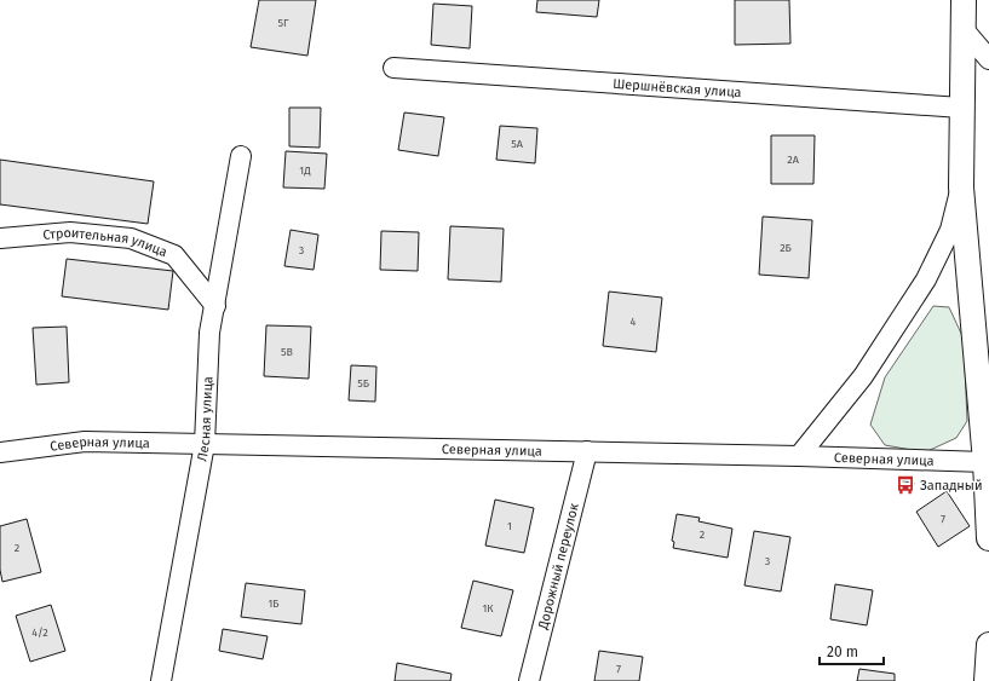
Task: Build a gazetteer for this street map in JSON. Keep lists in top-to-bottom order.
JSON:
{
  "streets": {
    "street": [
      "Шершнёвская улица",
      "Строительная улица",
      "Лесная улица",
      "Северная улица",
      "Дорожный переулок"
    ]
  },
  "crossings": [
    ["Строительная улица", "Лесная улица"],
    ["Лесная улица", "Северная улица"],
    ["Северная улица", "Дорожный переулок"]
  ],
  "places": {
    "bus stop": ["Западный"]
  },
  "house_numbers": [
    "5Г",
    "5А",
    "2А",
    "1Д",
    "2Б",
    "3",
    "4",
    "5В",
    "5Б",
    "7",
    "1",
    "2",
    "2",
    "3",
    "1Б",
    "1К",
    "4/2",
    "7"
  ],
  "scale_bar": "20 m"
}
